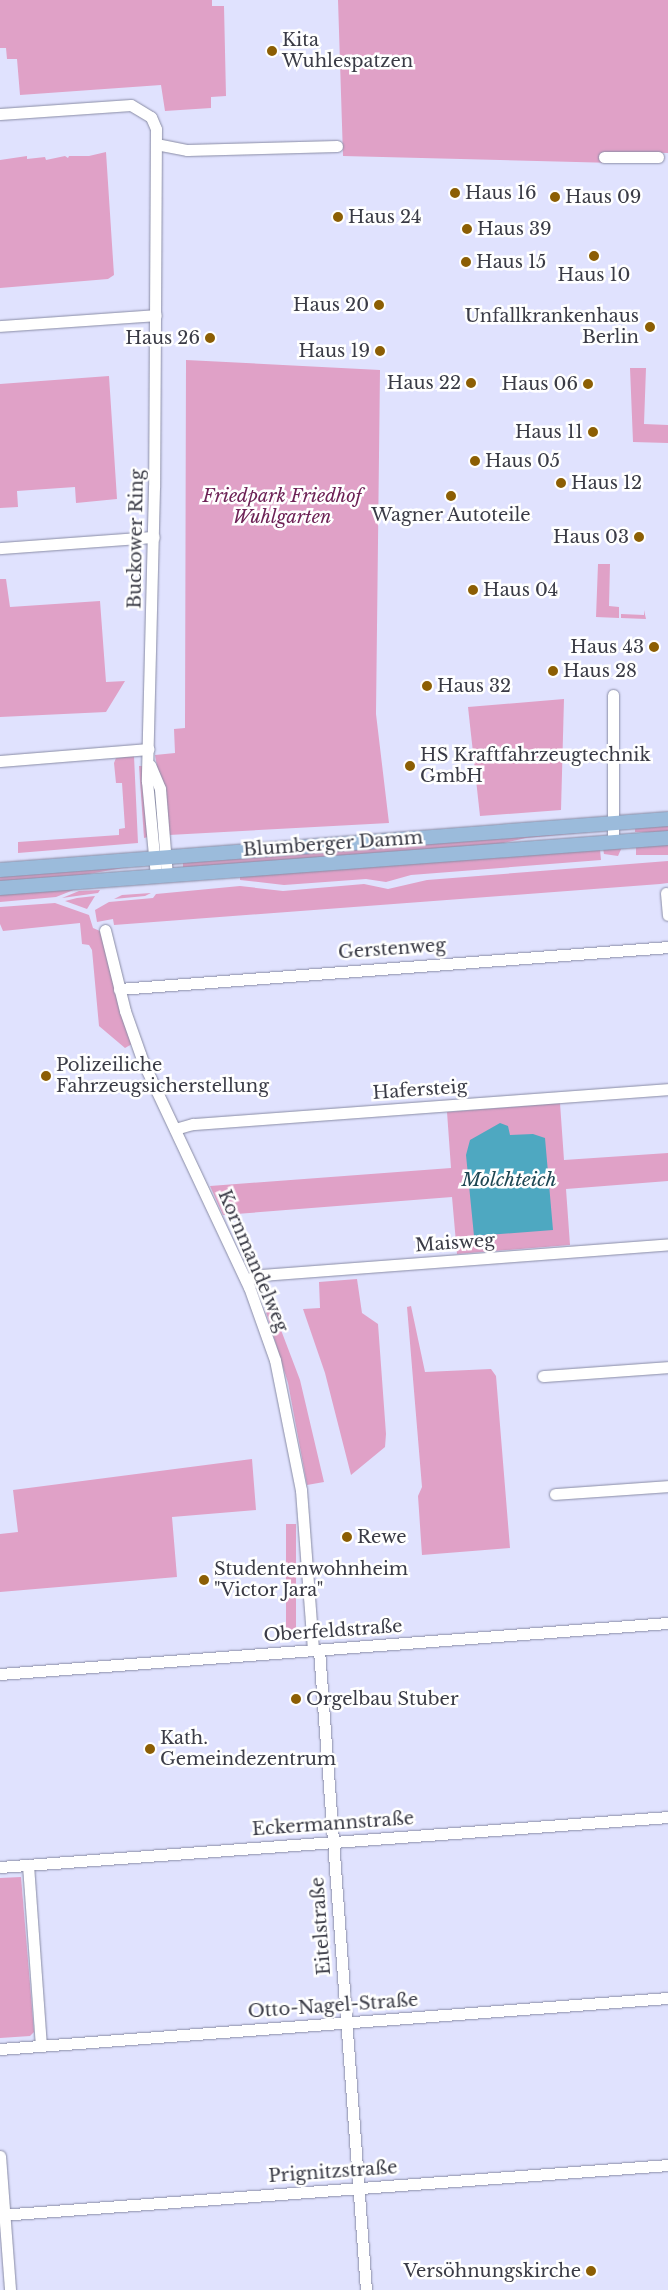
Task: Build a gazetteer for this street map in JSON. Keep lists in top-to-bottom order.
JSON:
{
  "streets": {
    "main road": ["Blumberger Damm"],
    "street": [
      "Buckower Ring",
      "Gerstenweg",
      "Hafersteig",
      "Maisweg",
      "Kornmandelweg",
      "Oberfeldstraße",
      "Eckermannstraße",
      "Eitelstraße",
      "Otto-Nagel-Straße",
      "Prignitzstraße"
    ]
  },
  "crossings": [
    ["Buckower Ring", "Blumberger Damm"],
    ["Gerstenweg", "Kornmandelweg"],
    ["Hafersteig", "Kornmandelweg"],
    ["Maisweg", "Kornmandelweg"],
    ["Kornmandelweg", "Oberfeldstraße"],
    ["Kornmandelweg", "Eitelstraße"],
    ["Oberfeldstraße", "Eitelstraße"],
    ["Eckermannstraße", "Eitelstraße"],
    ["Eitelstraße", "Otto-Nagel-Straße"],
    ["Eitelstraße", "Prignitzstraße"]
  ],
  "water": ["Molchteich"],
  "parks": ["Friedpark Friedhof Wuhlgarten"],
  "places": [
    "Kita Wuhlespatzen",
    "Haus 16",
    "Haus 09",
    "Haus 24",
    "Haus 39",
    "Haus 10",
    "Haus 15",
    "Haus 20",
    "Unfallkrankenhaus Berlin",
    "Haus 26",
    "Haus 19",
    "Haus 22",
    "Haus 06",
    "Haus 11",
    "Haus 05",
    "Haus 12",
    "Wagner Autoteile",
    "Haus 03",
    "Haus 04",
    "Haus 43",
    "Haus 28",
    "Haus 32",
    "HS Kraftfahrzeugtechnik GmbH",
    "Polizeiliche Fahrzeugsicherstellung",
    "Rewe",
    "Studentenwohnheim \"Victor Jara\"",
    "Orgelbau Stuber",
    "Kath. Gemeindezentrum",
    "Versöhnungskirche"
  ]
}
